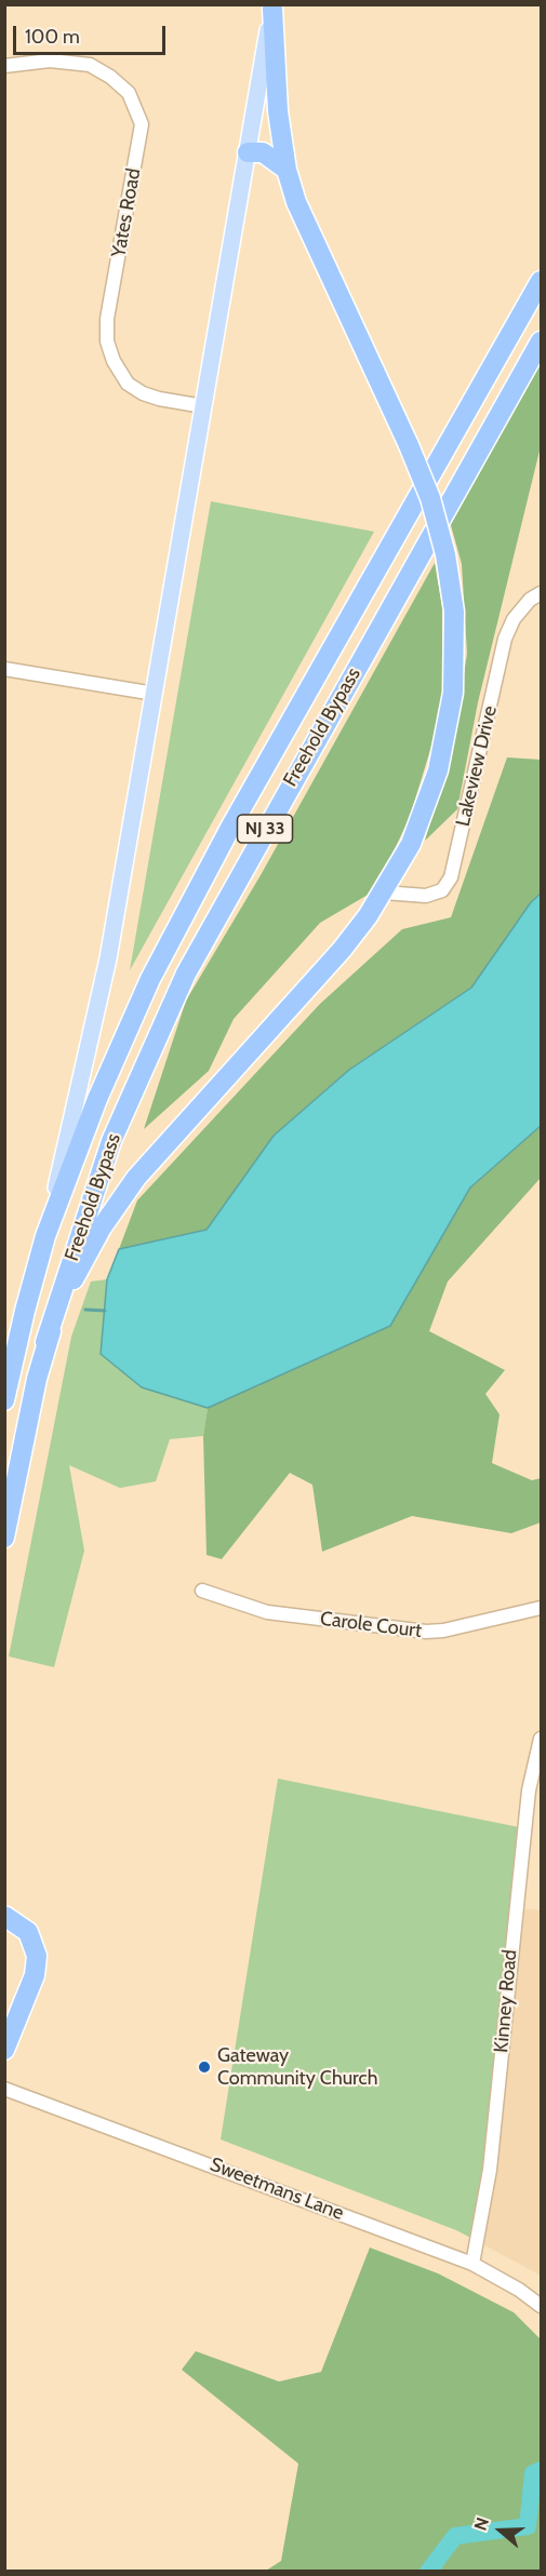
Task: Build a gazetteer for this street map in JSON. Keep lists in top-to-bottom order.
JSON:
{
  "streets": {
    "highway": ["Freehold Bypass", "NJ 33"],
    "street": [
      "Yates Road",
      "Lakeview Drive",
      "Carole Court",
      "Kinney Road",
      "Sweetmans Lane"
    ]
  },
  "crossings": [
    ["Freehold Bypass", "NJ 33"],
    ["Kinney Road", "Sweetmans Lane"]
  ],
  "places": ["Gateway Community Church"],
  "scale_bar": "100 m",
  "north": "left"
}
